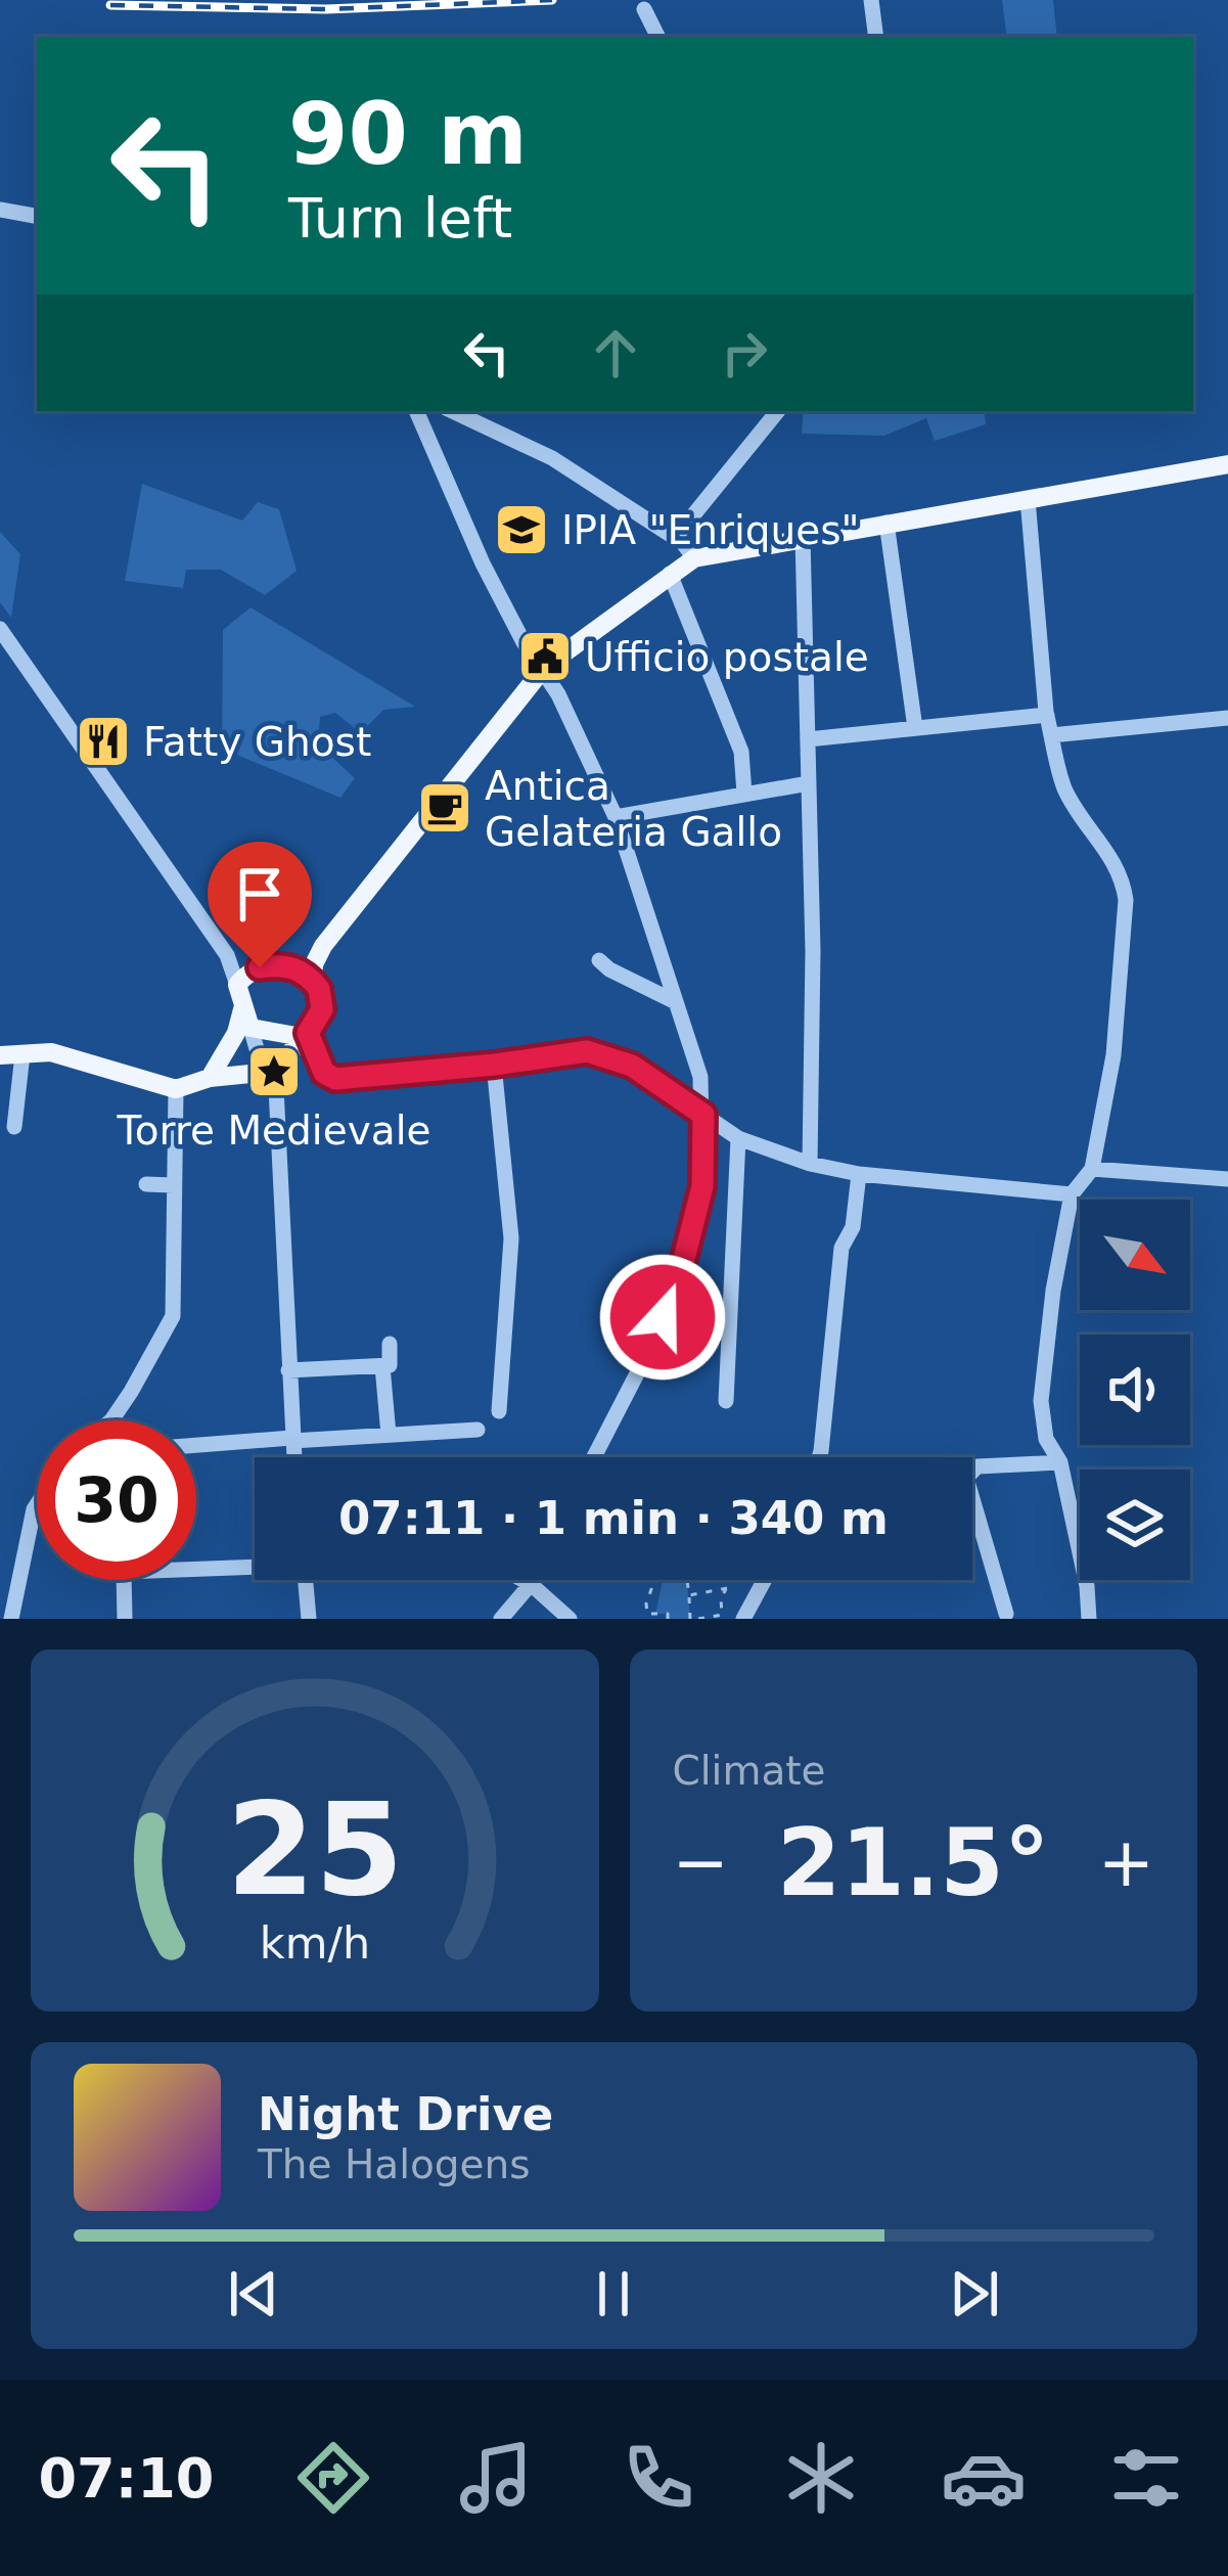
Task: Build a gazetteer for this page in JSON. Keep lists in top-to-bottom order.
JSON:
{
  "places": {
    "school or university": ["IPIA \"Enriques\""],
    "public building": ["Ufficio postale"],
    "restaurant": ["Fatty Ghost"],
    "cafe": ["Antica Gelateria Gallo"],
    "place": ["Torre Medievale"]
  },
  "north": "bottom right",
  "page": {
    "turn": ["90 m", "Turn left"],
    "limit": "30",
    "trip": "07:11 · 1 min · 340 m",
    "tile": "Climate",
    "heat": ["−", "21.5°", "+"],
    "song": ["Night Drive", "The Halogens"],
    "tabs": "07:10",
    "gauge": ["25", "km/h"]
  }
}
